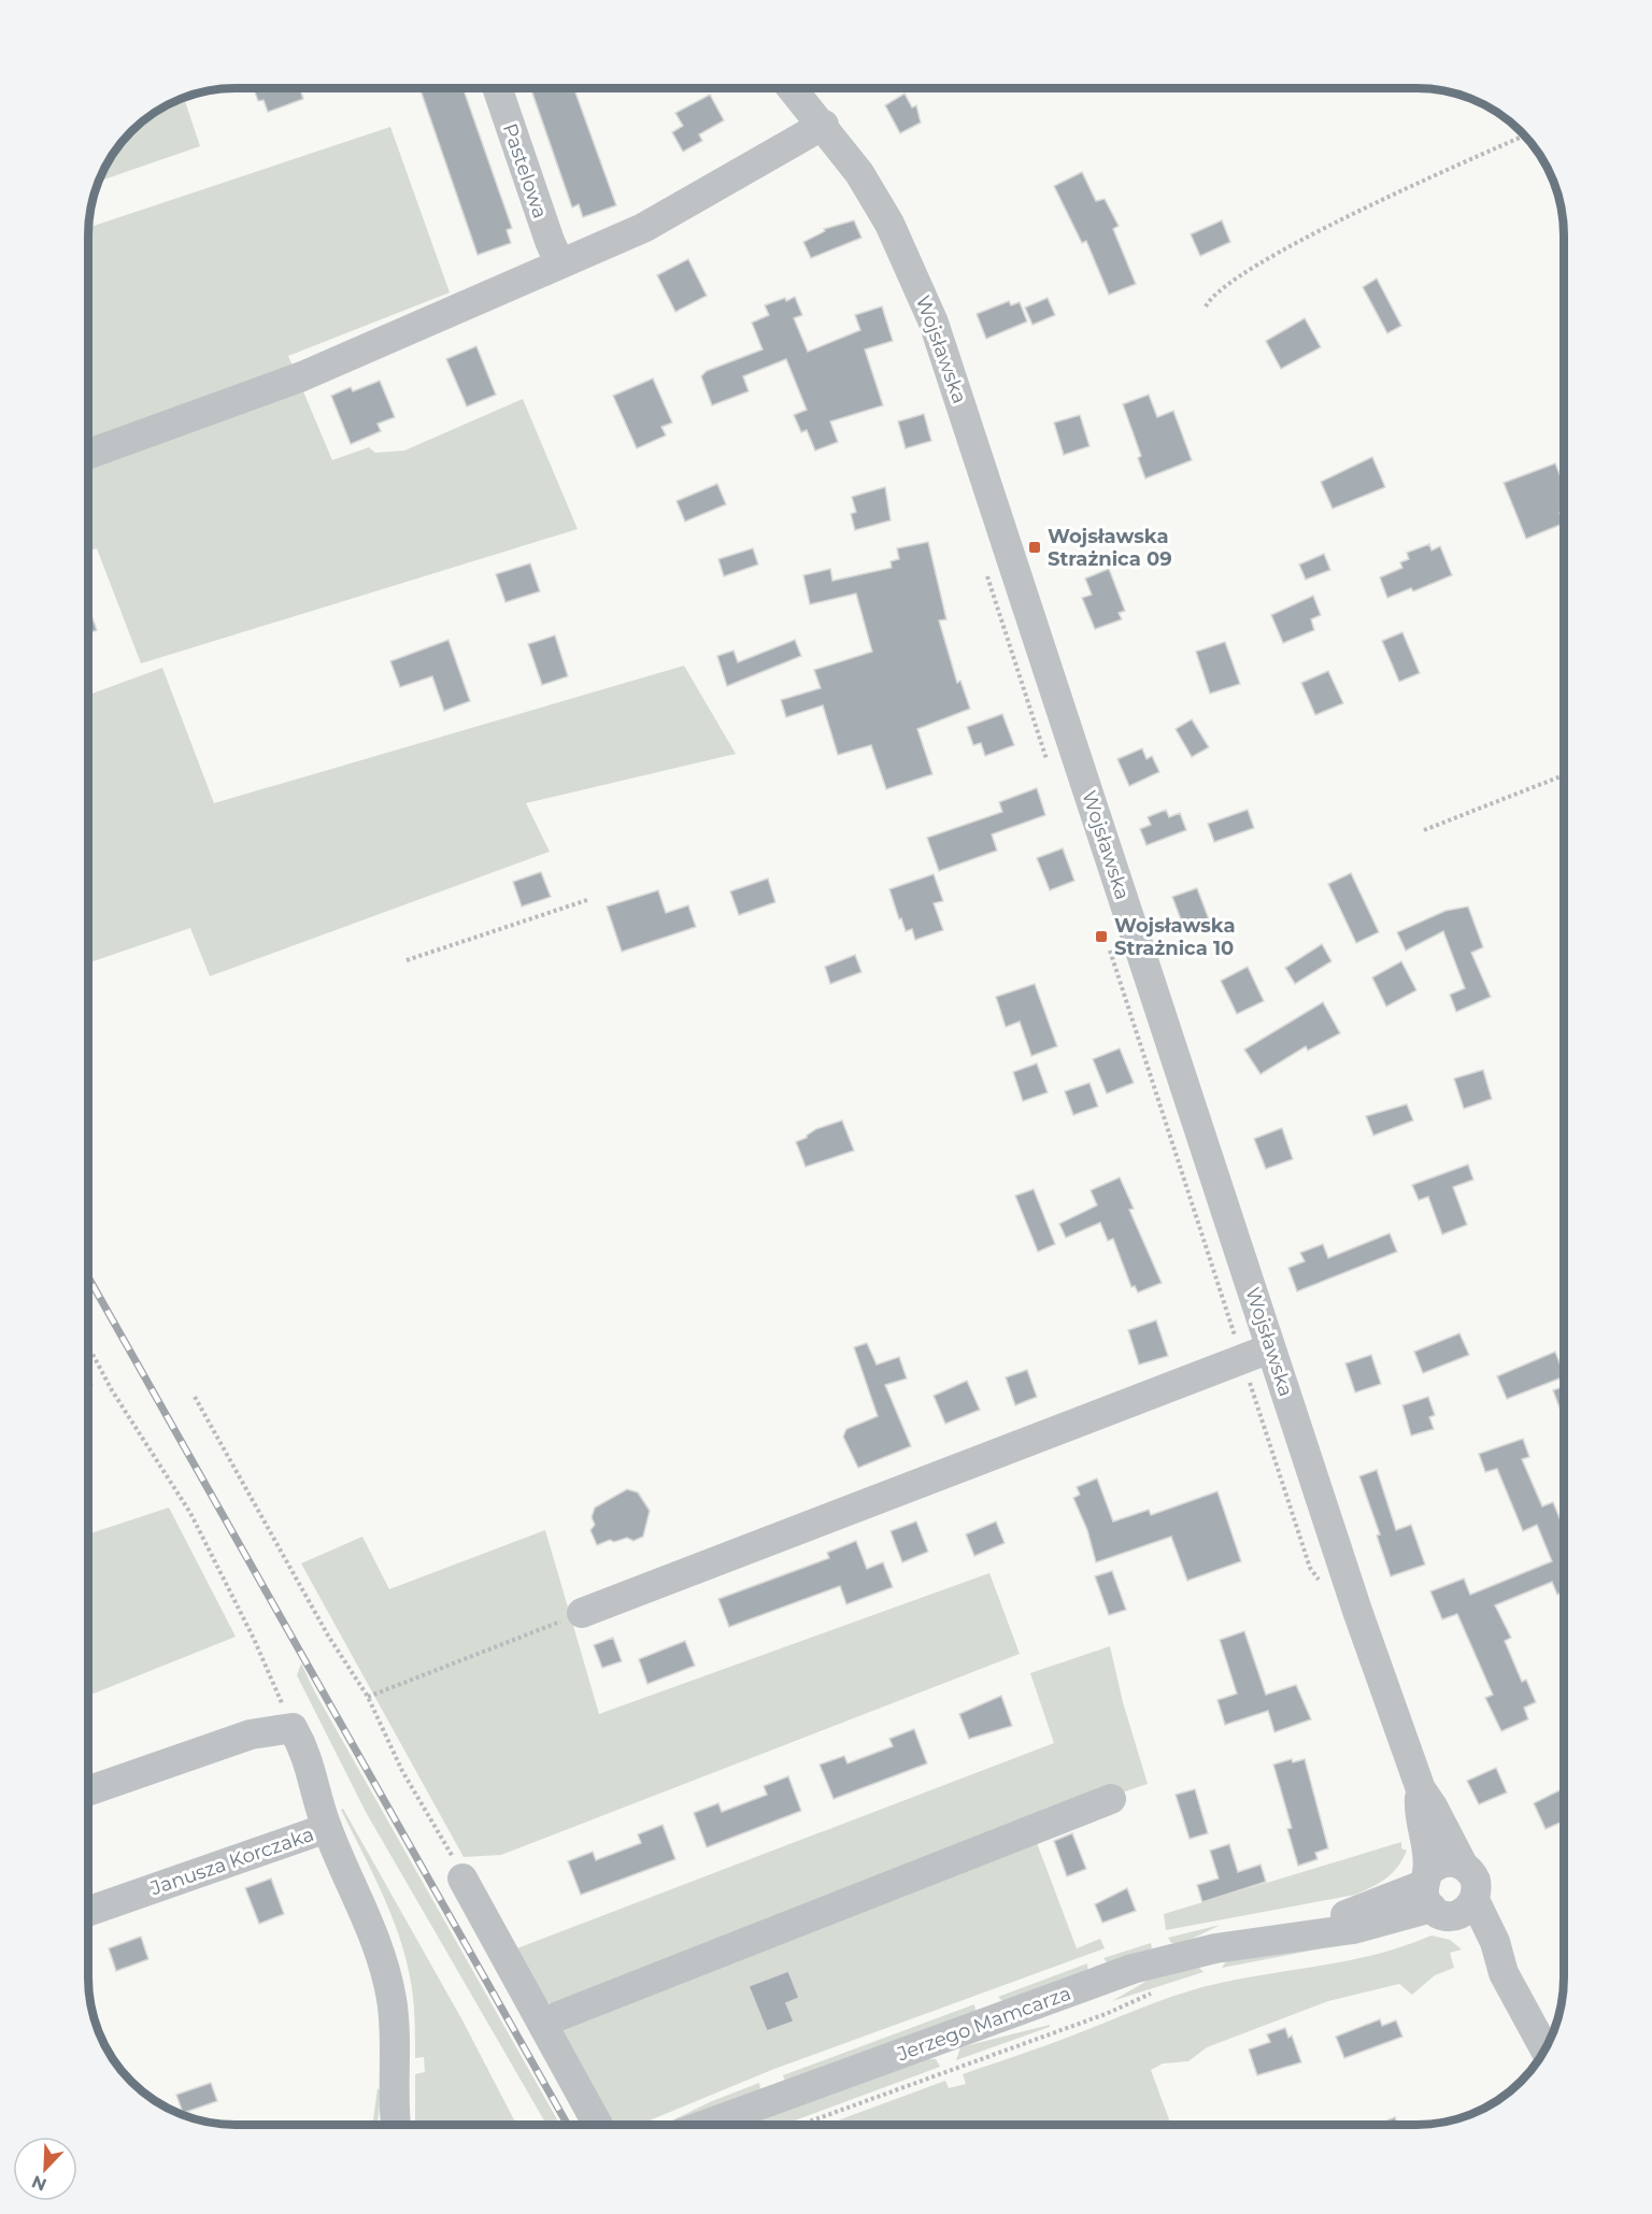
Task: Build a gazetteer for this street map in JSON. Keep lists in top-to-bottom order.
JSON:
{
  "streets": {
    "street": [
      "Pastelowa",
      "Wojsławska",
      "Janusza Korczaka",
      "Jerzego Mamcarza"
    ]
  },
  "crossings": [
    ["Wojsławska", "Jerzego Mamcarza"]
  ],
  "places": {
    "transit": ["Wojsławska Strażnica 09", "Wojsławska Strażnica 10"]
  },
  "north": "bottom left"
}
